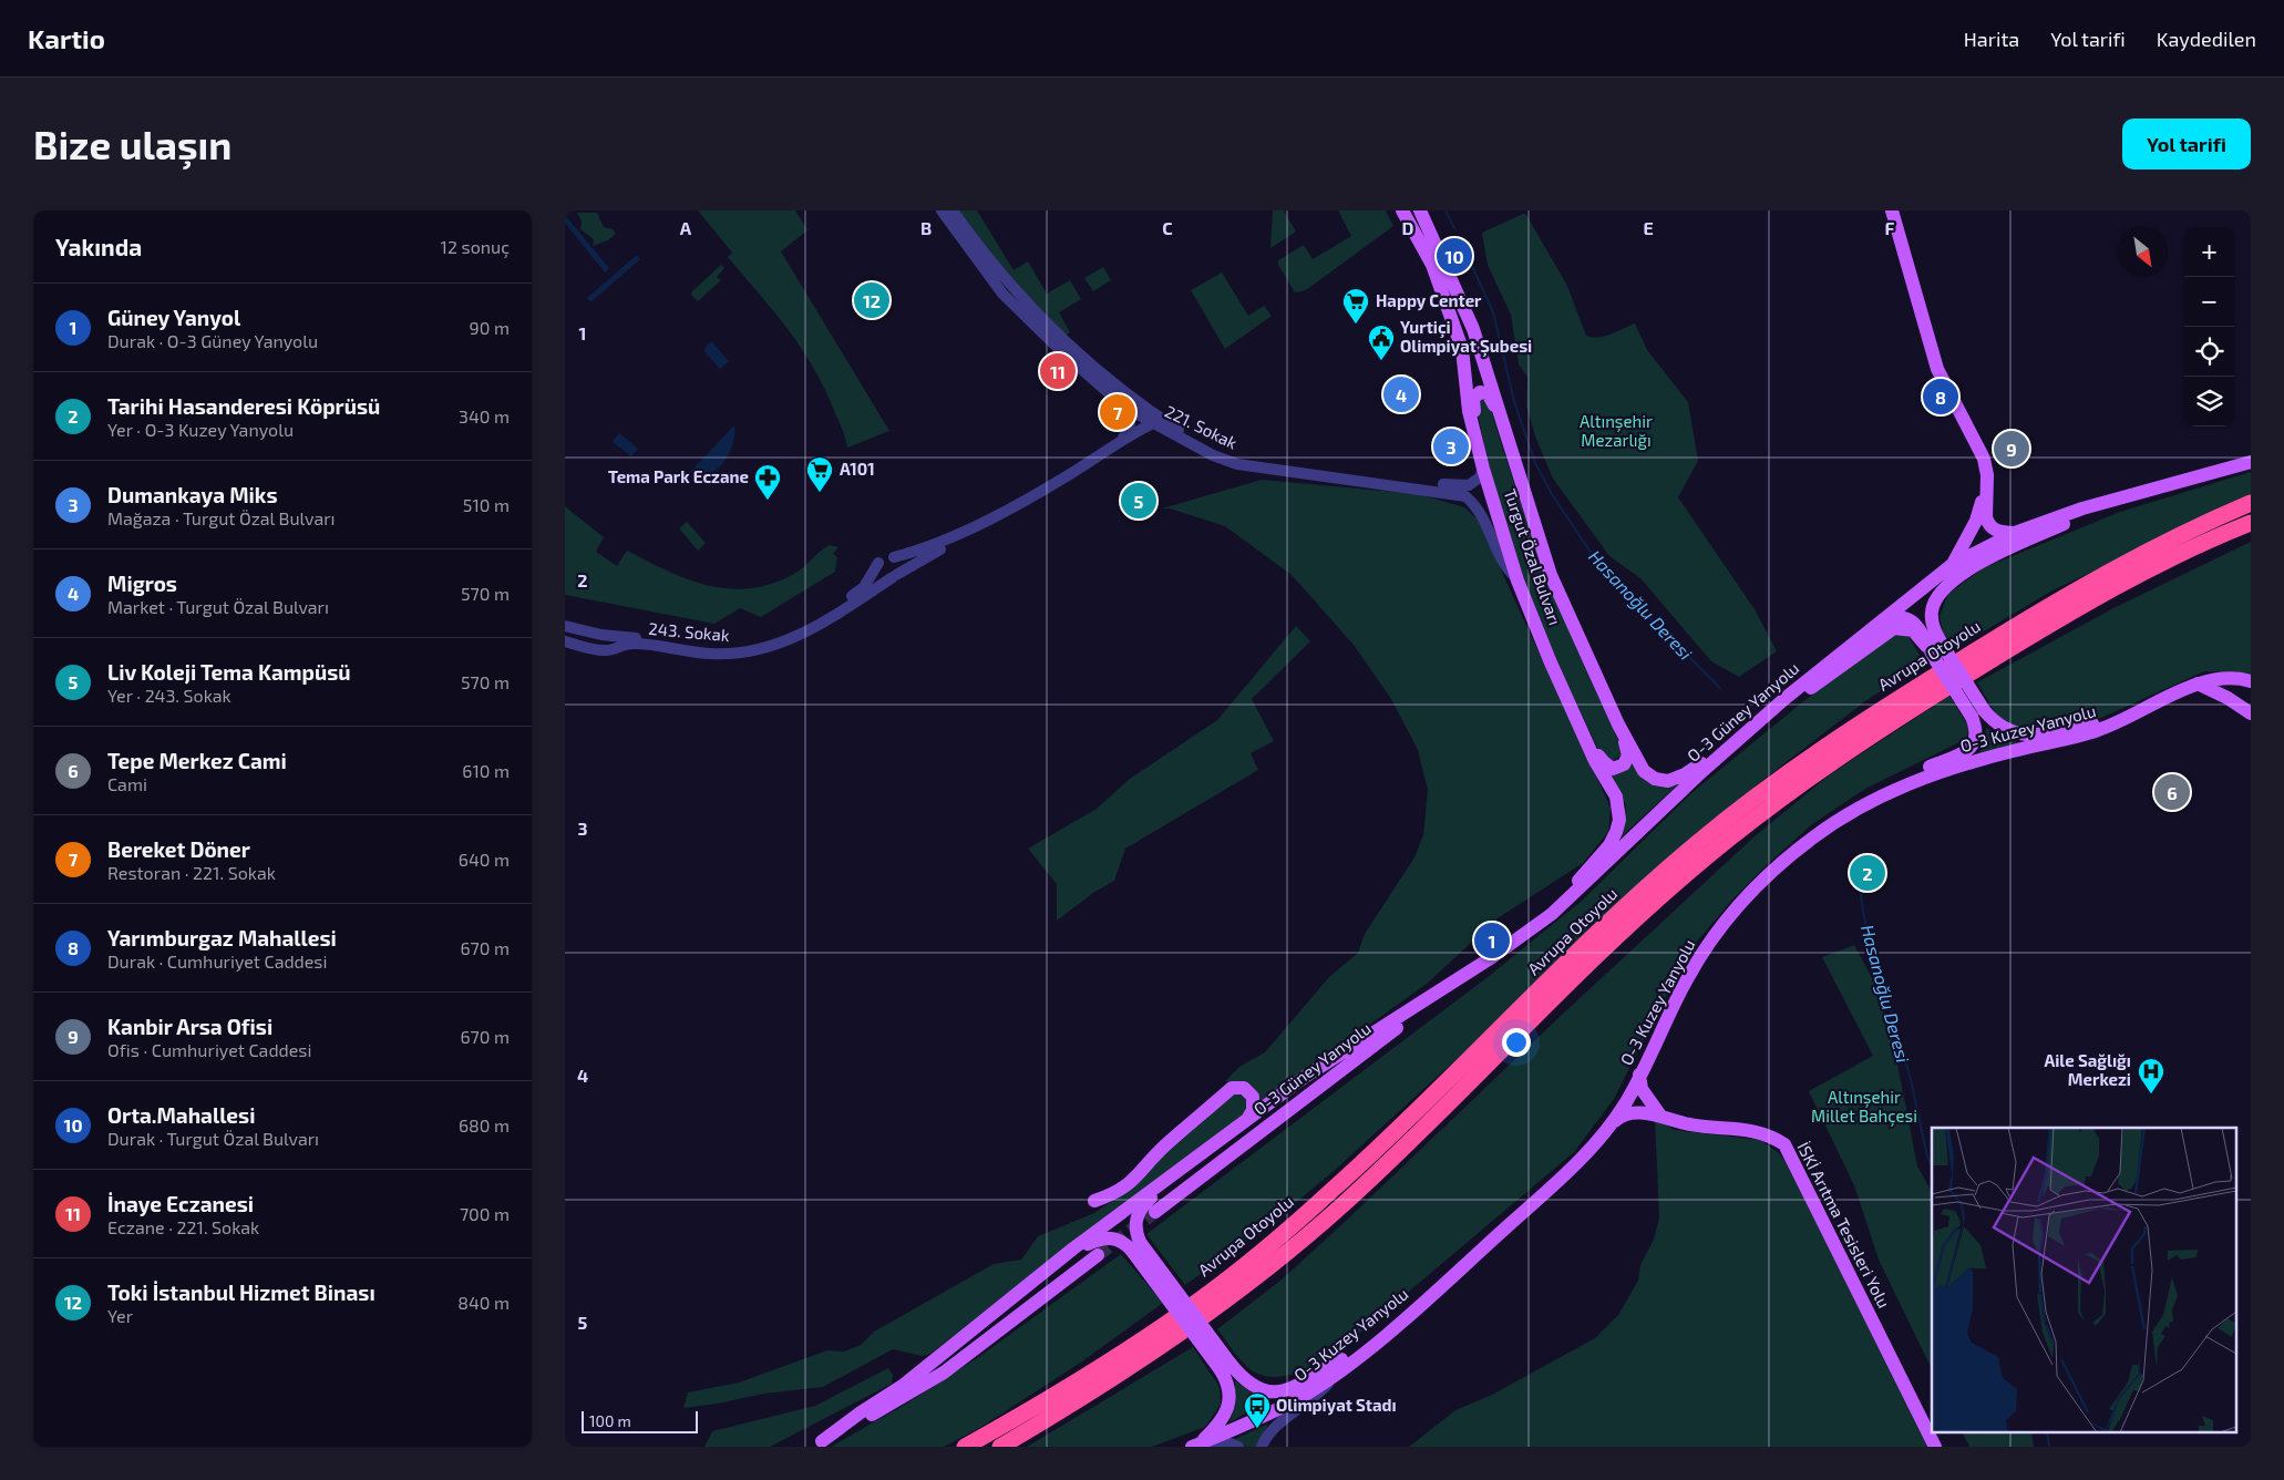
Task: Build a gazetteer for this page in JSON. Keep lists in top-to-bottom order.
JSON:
{
  "streets": {
    "highway": ["Avrupa Otoyolu"],
    "main road": [
      "Turgut Özal Bulvarı",
      "O-3 Güney Yanyolu",
      "O-3 Kuzey Yanyolu",
      "İSKİ Arıtma Tesisleri Yolu"
    ],
    "street": ["221. Sokak", "243. Sokak"]
  },
  "crossings": [
    ["221. Sokak", "Turgut Özal Bulvarı"],
    ["221. Sokak", "243. Sokak"],
    ["Turgut Özal Bulvarı", "O-3 Güney Yanyolu"],
    ["O-3 Kuzey Yanyolu", "İSKİ Arıtma Tesisleri Yolu"]
  ],
  "water": ["Hasanoğlu Deresi"],
  "parks": ["Altınşehir Mezarlığı", "Altınşehir Millet Bahçesi"],
  "places": {
    "supermarket": ["Happy Center", "A101"],
    "public building": ["Yurtiçi Olimpiyat Şubesi"],
    "pharmacy": ["Tema Park Eczane"],
    "hospital": ["Aile Sağlığı Merkezi"],
    "bus stop": ["Olimpiyat Stadı"]
  },
  "scale_bar": "100 m",
  "north": "bottom right",
  "page": {
    "header": "Kartio",
    "nav": ["Harita", "Yol tarifi", "Kaydedilen"],
    "buttons": "Yol tarifi",
    "title": "Bize ulaşın",
    "heading": ["Yakında", "12 sonuç"],
    "map_buttons": ["+", "−"],
    "pins": [
      "10",
      "12",
      "11",
      "4",
      "8",
      "7",
      "3",
      "9",
      "5",
      "6",
      "2",
      "1"
    ],
    "list": [
      {
        "mark": "1",
        "name": "Güney Yanyol",
        "note": "Durak · O-3 Güney Yanyolu",
        "value": "90 m"
      },
      {
        "mark": "2",
        "name": "Tarihi Hasanderesi Köprüsü",
        "note": "Yer · O-3 Kuzey Yanyolu",
        "value": "340 m"
      },
      {
        "mark": "3",
        "name": "Dumankaya Miks",
        "note": "Mağaza · Turgut Özal Bulvarı",
        "value": "510 m"
      },
      {
        "mark": "4",
        "name": "Migros",
        "note": "Market · Turgut Özal Bulvarı",
        "value": "570 m"
      },
      {
        "mark": "5",
        "name": "Liv Koleji Tema Kampüsü",
        "note": "Yer · 243. Sokak",
        "value": "570 m"
      },
      {
        "mark": "6",
        "name": "Tepe Merkez Cami",
        "note": "Cami",
        "value": "610 m"
      },
      {
        "mark": "7",
        "name": "Bereket Döner",
        "note": "Restoran · 221. Sokak",
        "value": "640 m"
      },
      {
        "mark": "8",
        "name": "Yarımburgaz Mahallesi",
        "note": "Durak · Cumhuriyet Caddesi",
        "value": "670 m"
      },
      {
        "mark": "9",
        "name": "Kanbir Arsa Ofisi",
        "note": "Ofis · Cumhuriyet Caddesi",
        "value": "670 m"
      },
      {
        "mark": "10",
        "name": "Orta.Mahallesi",
        "note": "Durak · Turgut Özal Bulvarı",
        "value": "680 m"
      },
      {
        "mark": "11",
        "name": "İnaye Eczanesi",
        "note": "Eczane · 221. Sokak",
        "value": "700 m"
      },
      {
        "mark": "12",
        "name": "Toki İstanbul Hizmet Binası",
        "note": "Yer",
        "value": "840 m"
      }
    ],
    "scale": "100 m"
  },
  "grid": {
    "columns": [
      "A",
      "B",
      "C",
      "D",
      "E",
      "F"
    ],
    "rows": [
      "1",
      "2",
      "3",
      "4",
      "5"
    ]
  }
}
